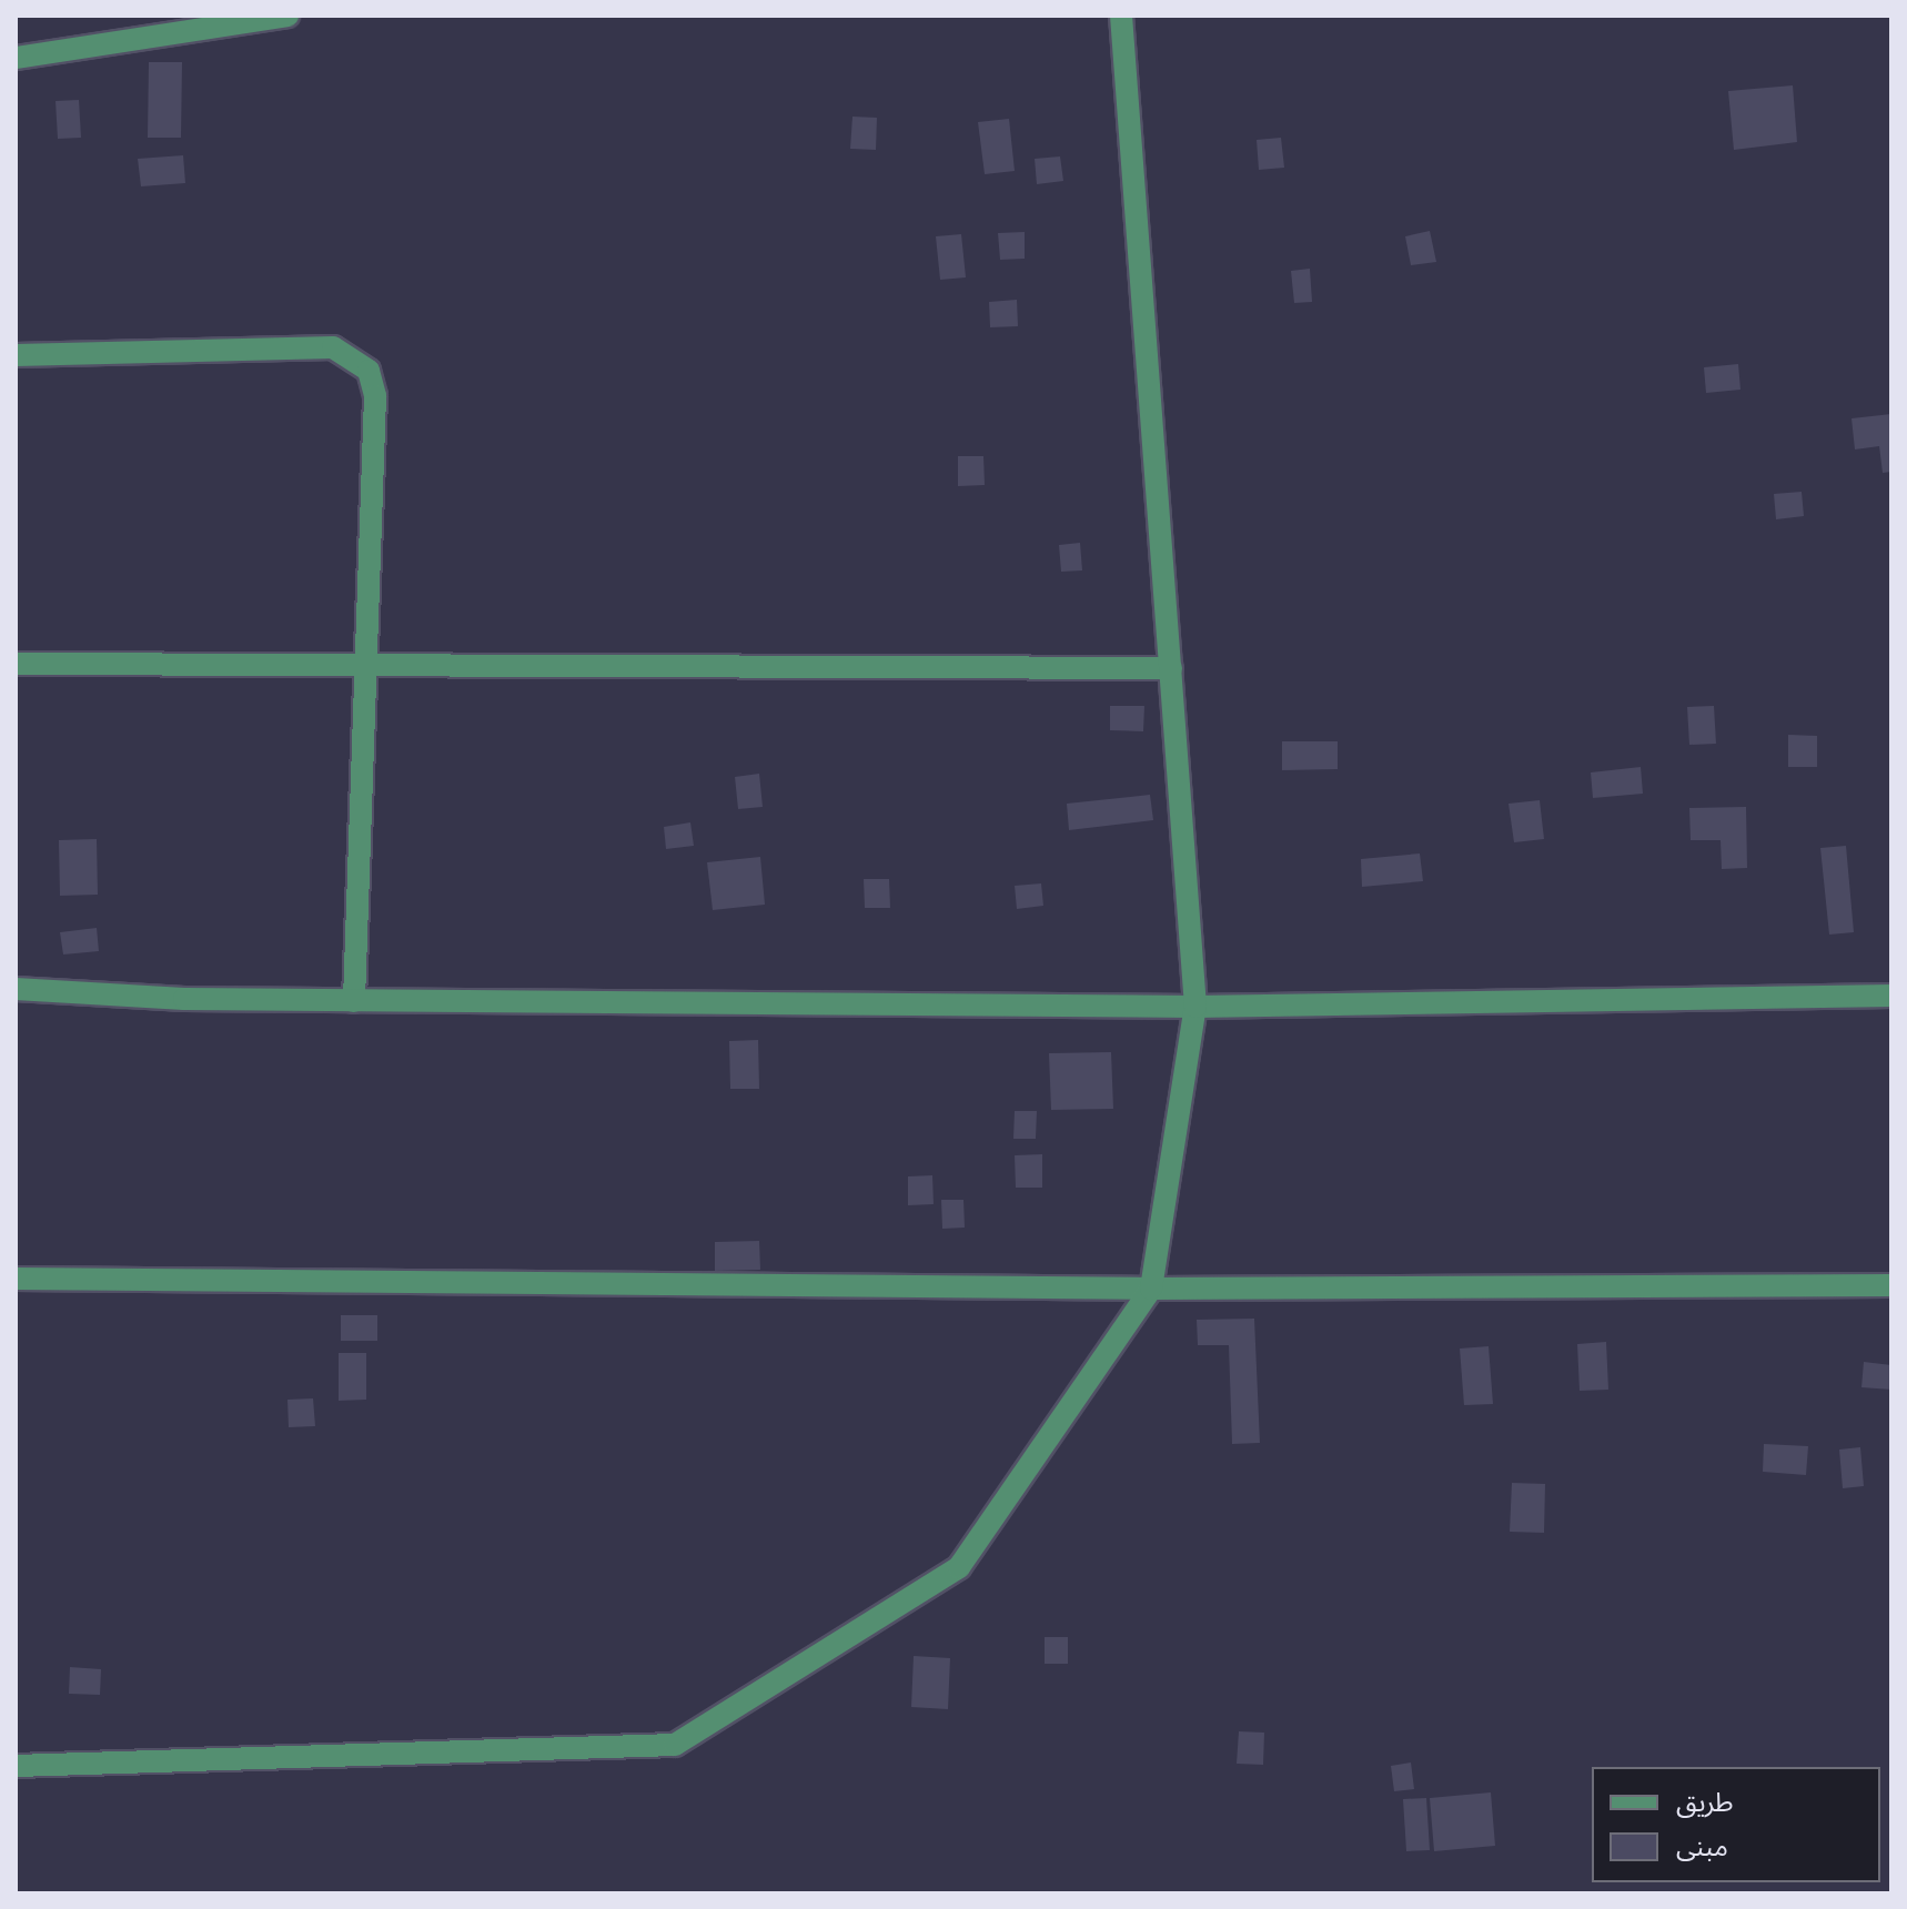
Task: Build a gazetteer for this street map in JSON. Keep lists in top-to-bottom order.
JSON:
{
  "legend": ["طريق", "مبنى"]
}
